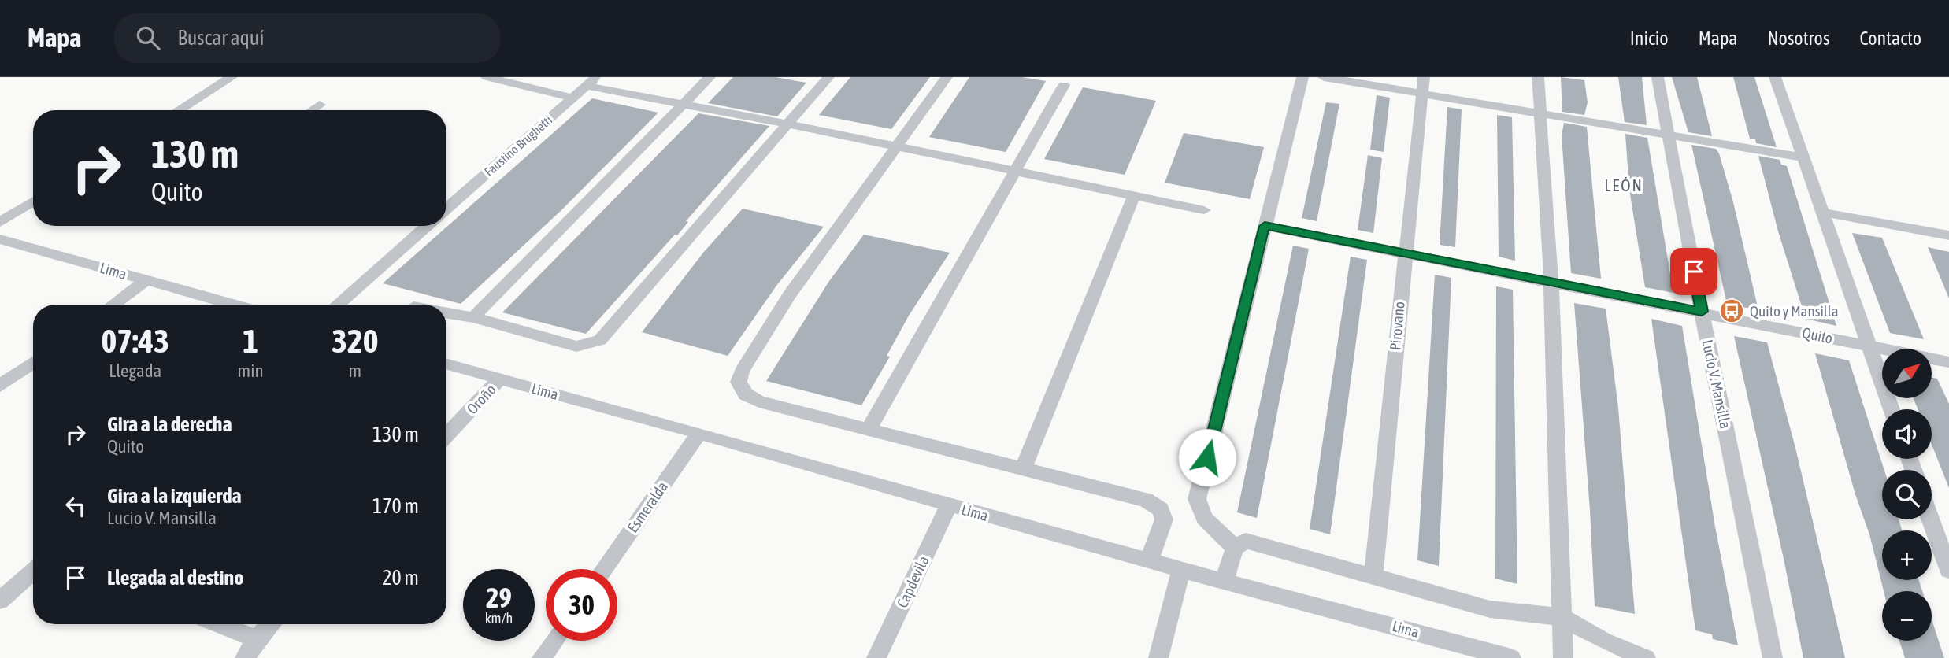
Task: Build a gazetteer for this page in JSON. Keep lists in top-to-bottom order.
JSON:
{
  "streets": {
    "street": [
      "Faustino Brughetti",
      "Lima",
      "Pirovano",
      "Quito",
      "Lucio V. Mansilla",
      "Oroño",
      "Esmeralda",
      "Capdevila"
    ]
  },
  "crossings": [
    ["Lima", "Oroño"],
    ["Lima", "Esmeralda"],
    ["Lima", "Capdevila"],
    ["Pirovano", "Quito"],
    ["Quito", "Lucio V. Mansilla"]
  ],
  "districts": ["LEÓN"],
  "places": {
    "bus stop": ["Quito y Mansilla"]
  },
  "north": "top right",
  "page": {
    "header": "Mapa",
    "search": "Buscar aquí",
    "nav": [
      "Inicio",
      "Mapa",
      "Nosotros",
      "Contacto"
    ],
    "turn": ["130 m", "Quito"],
    "eta": [
      "07:43",
      "Llegada",
      "1",
      "min",
      "320",
      "m"
    ],
    "map_buttons": ["+", "−"],
    "list": [
      {
        "name": "Gira a la derecha",
        "note": "Quito",
        "value": "130 m"
      },
      {
        "name": "Gira a la izquierda",
        "note": "Lucio V. Mansilla",
        "value": "170 m"
      },
      {
        "name": "Llegada al destino",
        "value": "20 m"
      }
    ],
    "speed": "29 km/h",
    "limit": "30"
  }
}
